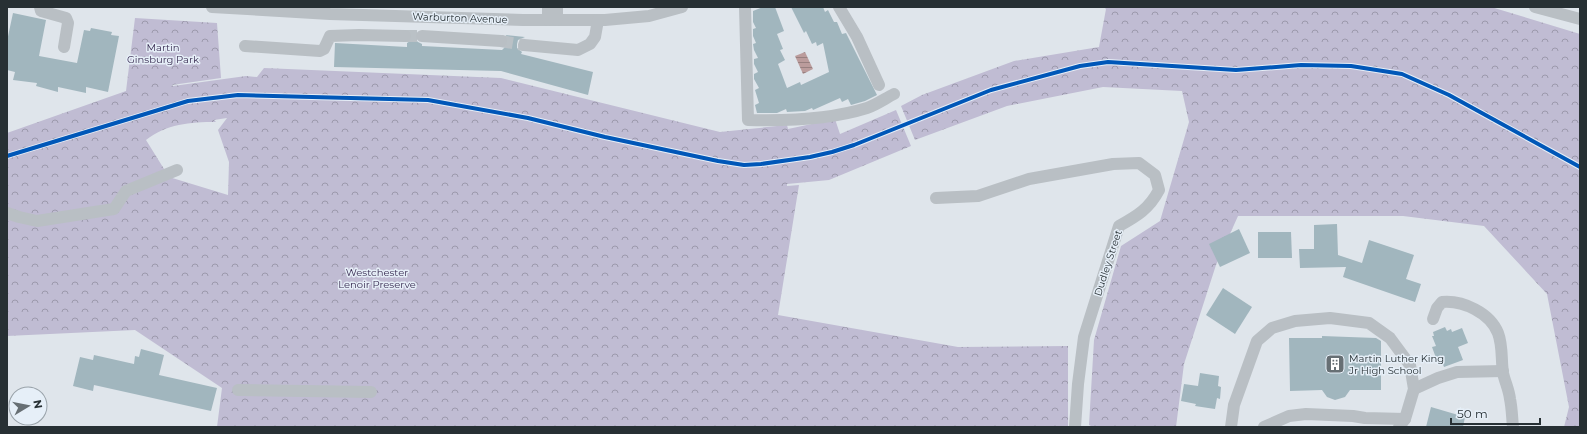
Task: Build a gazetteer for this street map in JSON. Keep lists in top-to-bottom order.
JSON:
{
  "streets": {
    "street": ["Warburton Avenue", "Dudley Street"]
  },
  "parks": ["Martin Ginsburg Park", "Westchester Lenoir Preserve"],
  "places": {
    "building": ["Martin Luther King Jr High School"]
  },
  "scale_bar": "50 m",
  "north": "right"
}
